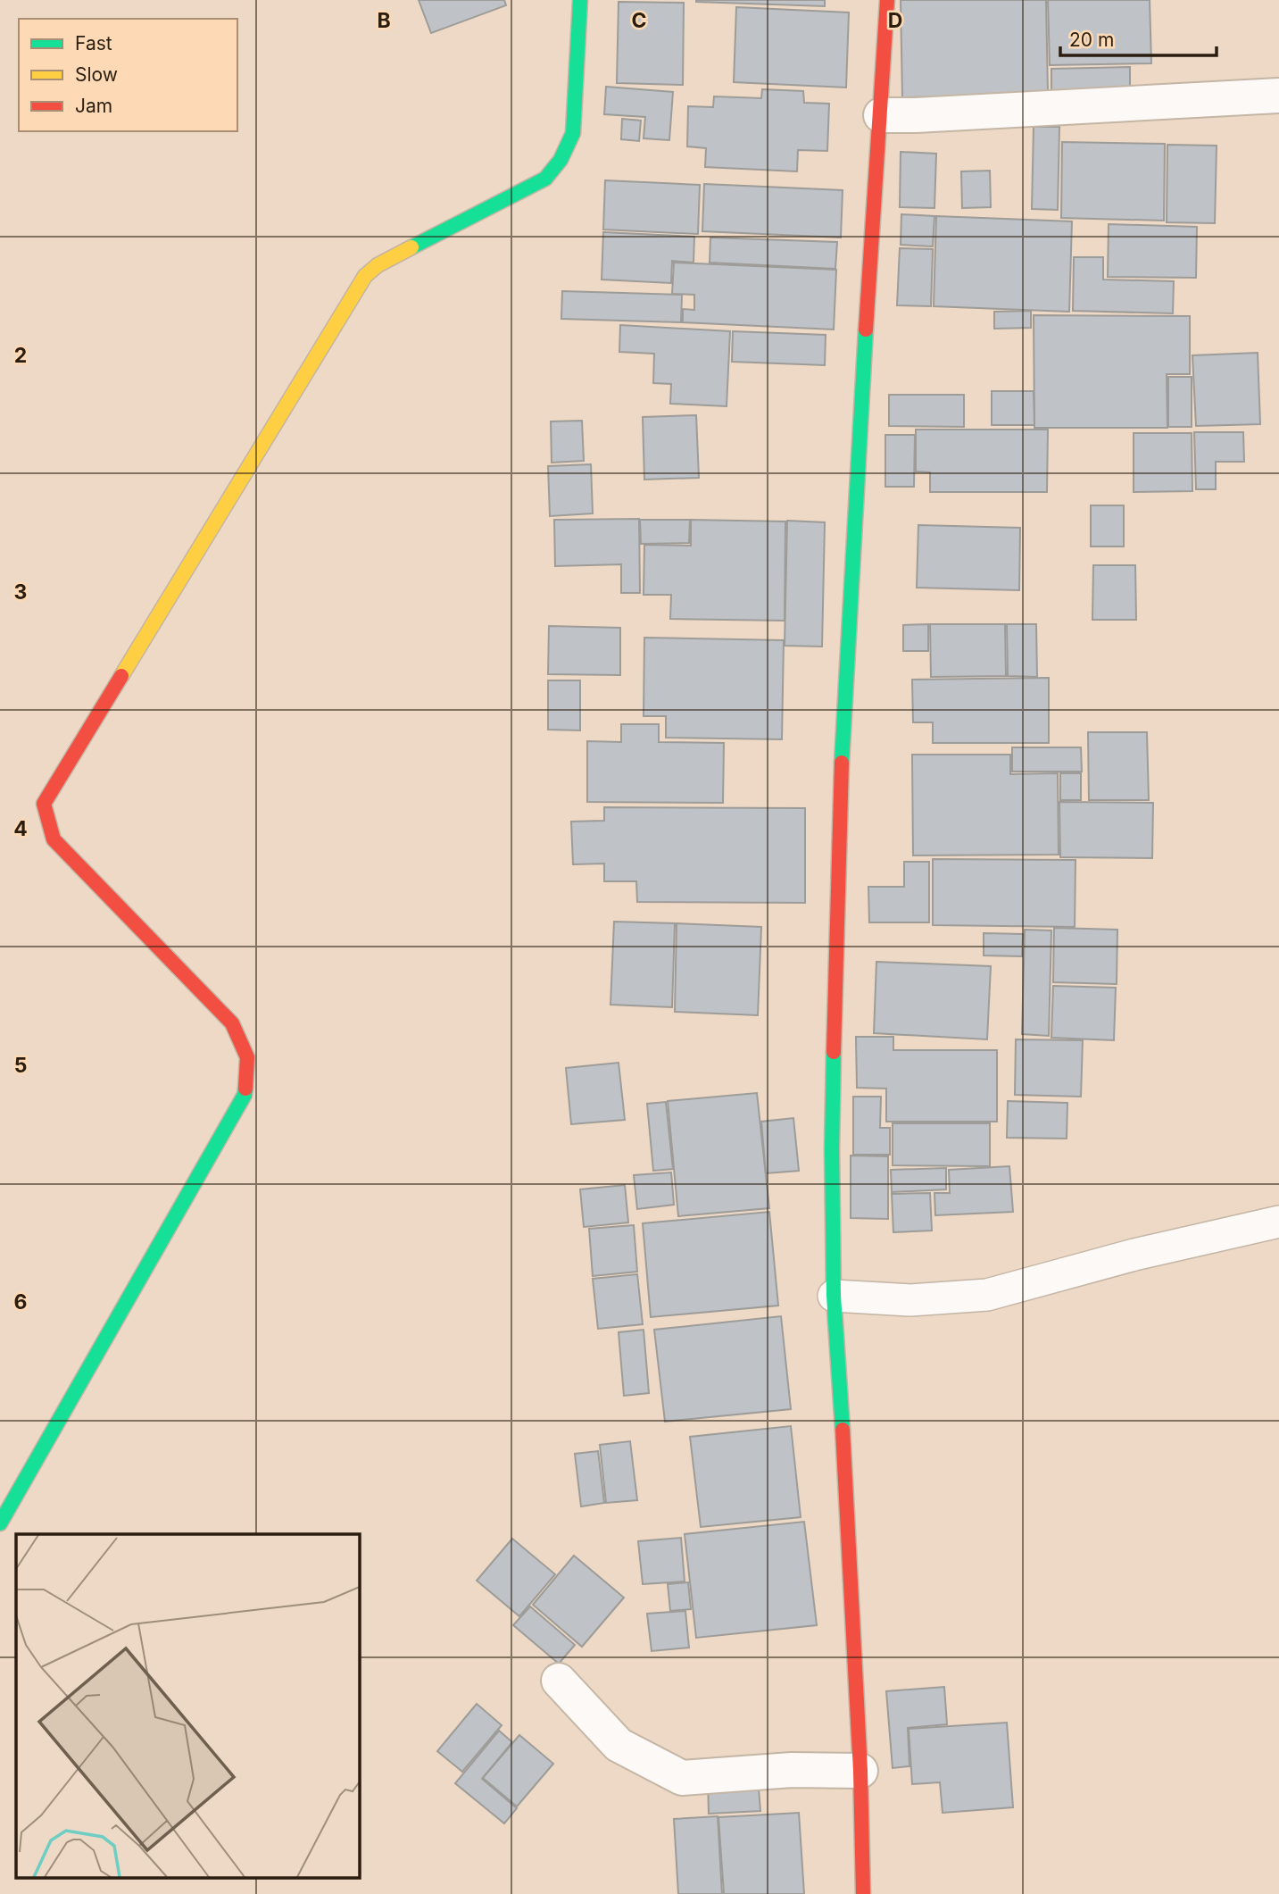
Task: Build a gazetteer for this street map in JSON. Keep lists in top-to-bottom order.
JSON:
{
  "legend": ["Fast", "Slow", "Jam"],
  "scale_bar": "20 m",
  "grid": {
    "columns": ["B", "C", "D"],
    "rows": [
      "2",
      "3",
      "4",
      "5",
      "6"
    ]
  }
}
